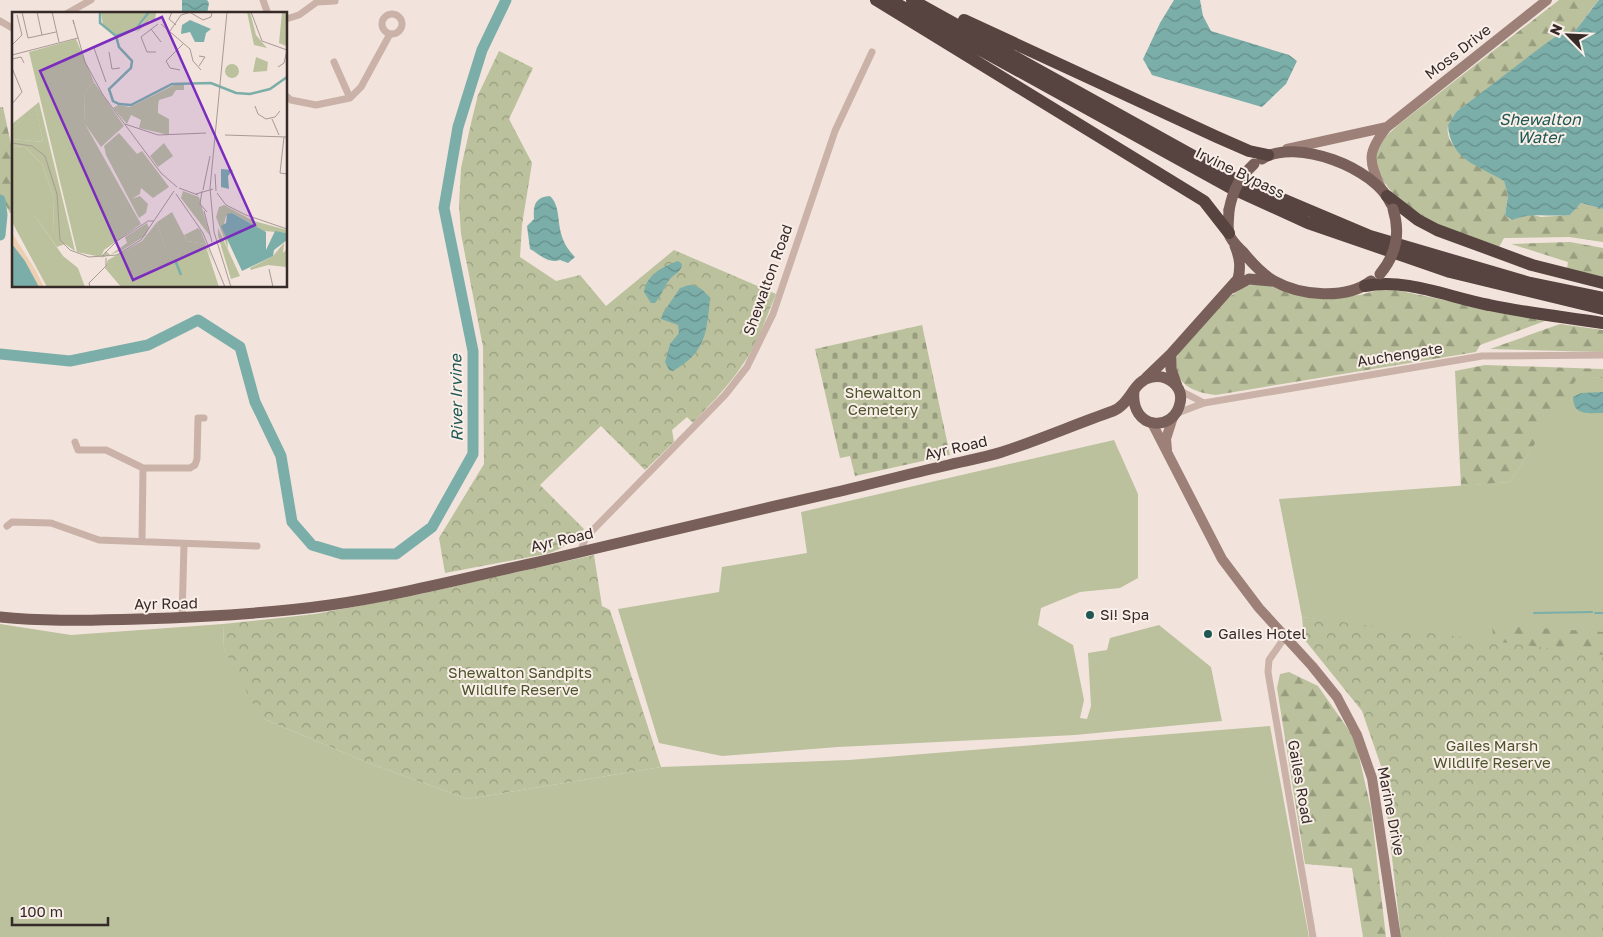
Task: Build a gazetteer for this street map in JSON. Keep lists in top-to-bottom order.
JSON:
{
  "streets": {
    "highway": ["Irvine Bypass"],
    "main road": ["Ayr Road"],
    "street": [
      "Moss Drive",
      "Shewalton Road",
      "Auchengate",
      "Gailes Road",
      "Marine Drive"
    ]
  },
  "crossings": [
    ["Shewalton Road", "Ayr Road"],
    ["Auchengate", "Marine Drive"],
    ["Gailes Road", "Marine Drive"]
  ],
  "water": ["Shewalton Water", "River Irvine"],
  "parks": ["Shewalton Cemetery", "Shewalton Sandpits Wildlife Reserve", "Gailes Marsh Wildlife Reserve"],
  "places": ["Si! Spa", "Gailes Hotel"],
  "scale_bar": "100 m",
  "north": "top left"
}
